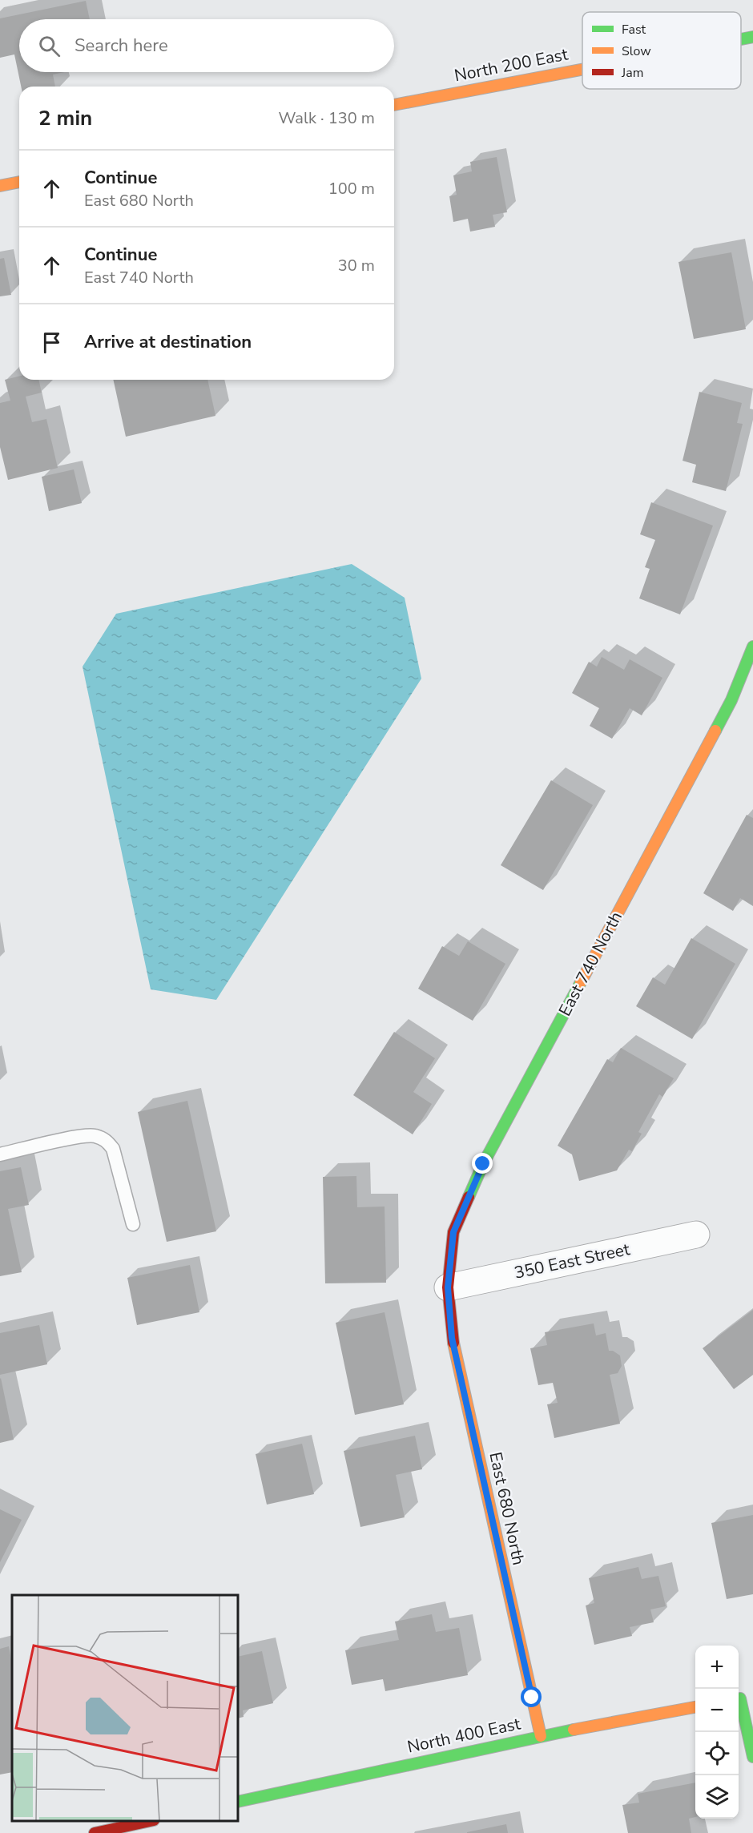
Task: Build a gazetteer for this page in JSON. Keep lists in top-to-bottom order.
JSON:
{
  "streets": {
    "street": [
      "North 200 East",
      "East 740 North",
      "350 East Street",
      "East 680 North",
      "North 400 East"
    ]
  },
  "crossings": [
    ["East 740 North", "350 East Street"],
    ["East 740 North", "East 680 North"],
    ["350 East Street", "East 680 North"],
    ["East 680 North", "North 400 East"]
  ],
  "legend": ["Fast", "Slow", "Jam"],
  "page": {
    "search": "Search here",
    "heading": ["2 min", "Walk · 130 m"],
    "list": [
      ["Continue", "East 680 North", "100 m"],
      ["Continue", "East 740 North", "30 m"],
      "Arrive at destination"
    ],
    "map_buttons": ["+", "−"]
  }
}
